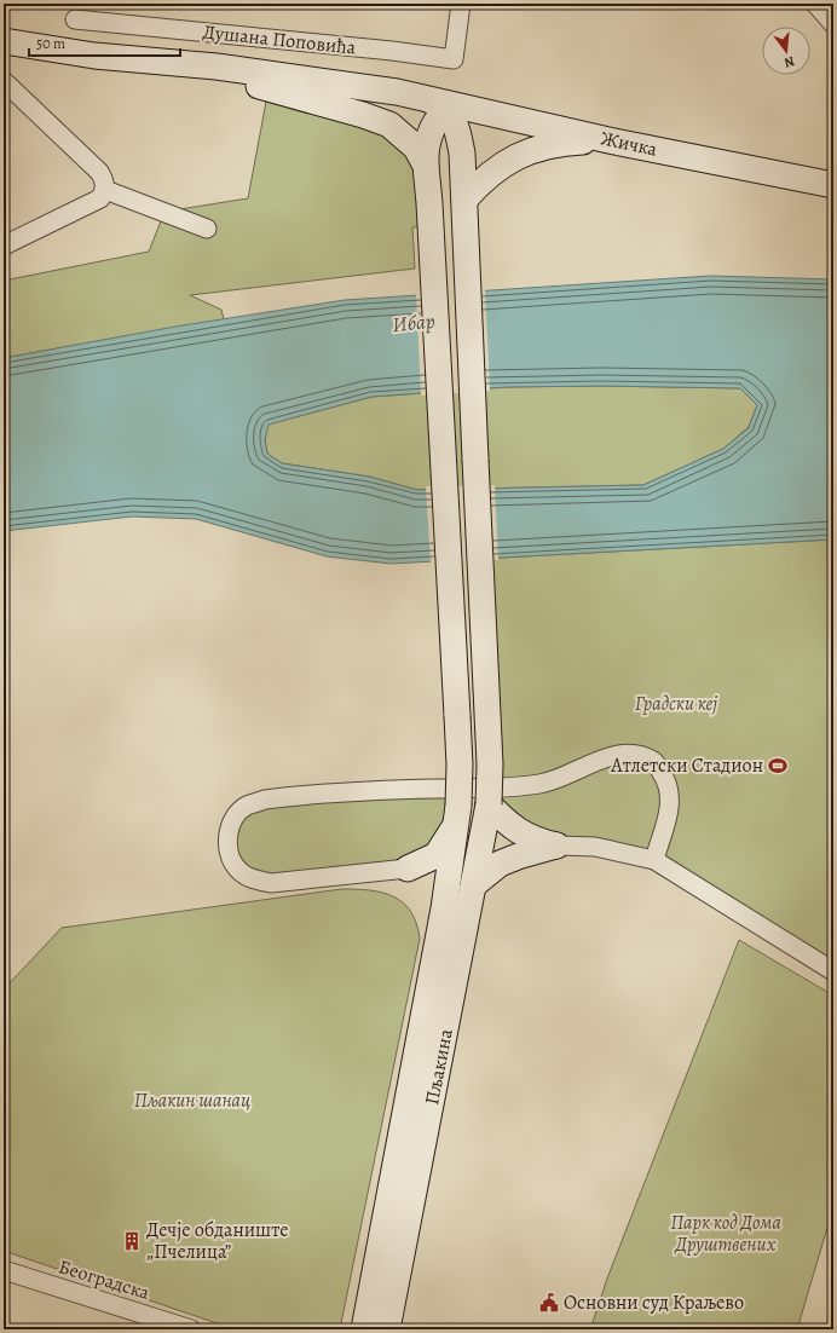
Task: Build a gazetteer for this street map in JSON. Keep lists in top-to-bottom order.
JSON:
{
  "streets": {
    "main road": ["Душана Поповића", "Жичка", "Пљакина"],
    "street": ["Београдска"]
  },
  "crossings": [
    ["Душана Поповића", "Жичка"],
    ["Душана Поповића", "Пљакина"]
  ],
  "water": ["Ибар"],
  "parks": ["Градски кеј", "Пљакин шанац", "Парк код Дома Друштвених"],
  "places": {
    "sports": ["Атлетски Стадион"],
    "building": ["Дечје обданиште „Пчелица”"],
    "public building": ["Основни суд Краљево"]
  },
  "scale_bar": "50 m",
  "north": "bottom"
}
